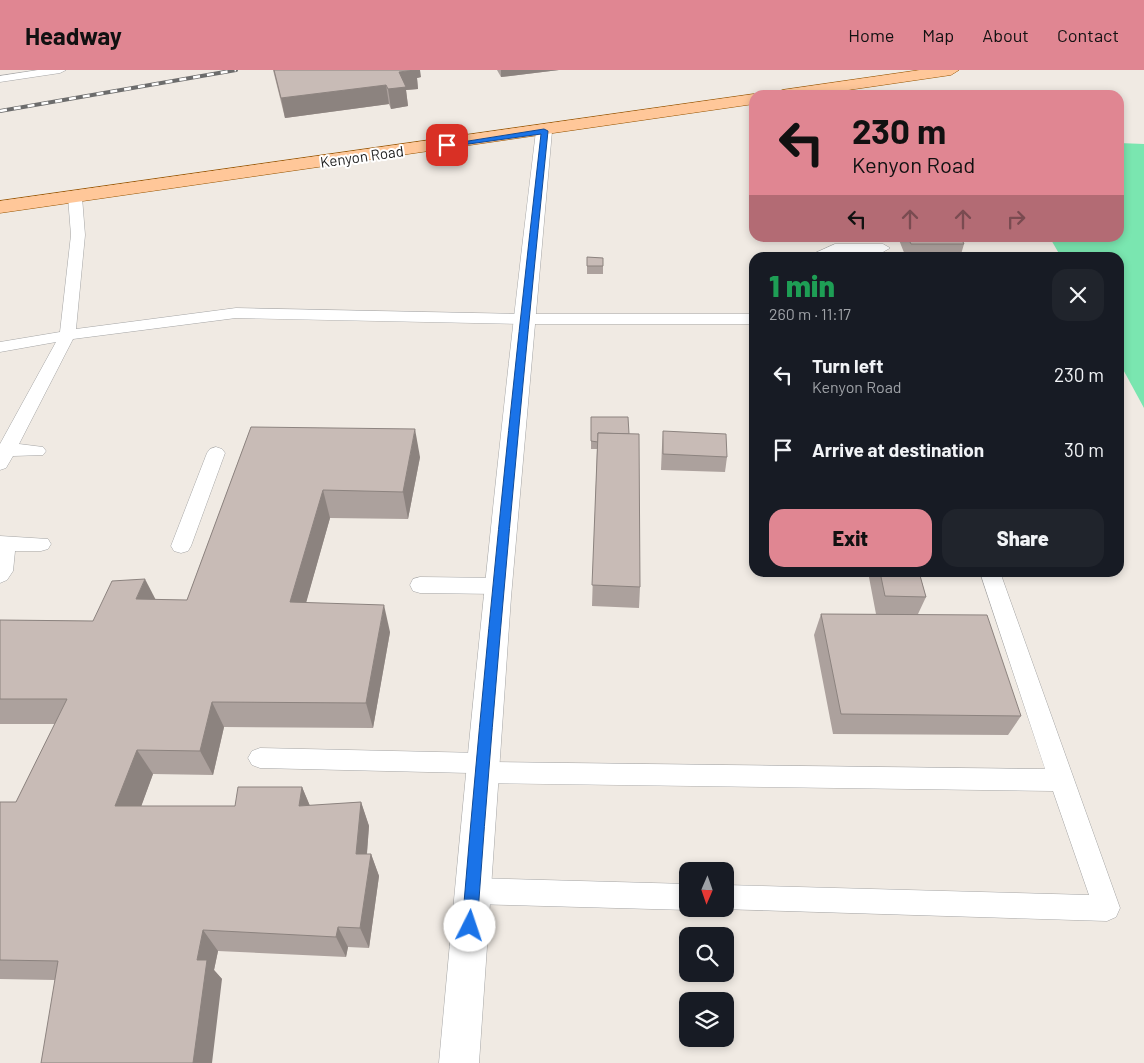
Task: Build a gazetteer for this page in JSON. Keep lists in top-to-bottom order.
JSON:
{
  "streets": {
    "main road": ["Kenyon Road"]
  },
  "north": "bottom",
  "page": {
    "header": "Headway",
    "nav": [
      "Home",
      "Map",
      "About",
      "Contact"
    ],
    "turn": ["230 m", "Kenyon Road"],
    "heading": ["1 min", "260 m · 11:17"],
    "list": [
      {
        "name": "Turn left",
        "note": "Kenyon Road",
        "value": "230 m"
      },
      {
        "name": "Arrive at destination",
        "value": "30 m"
      }
    ],
    "buttons": ["Exit", "Share"]
  }
}
